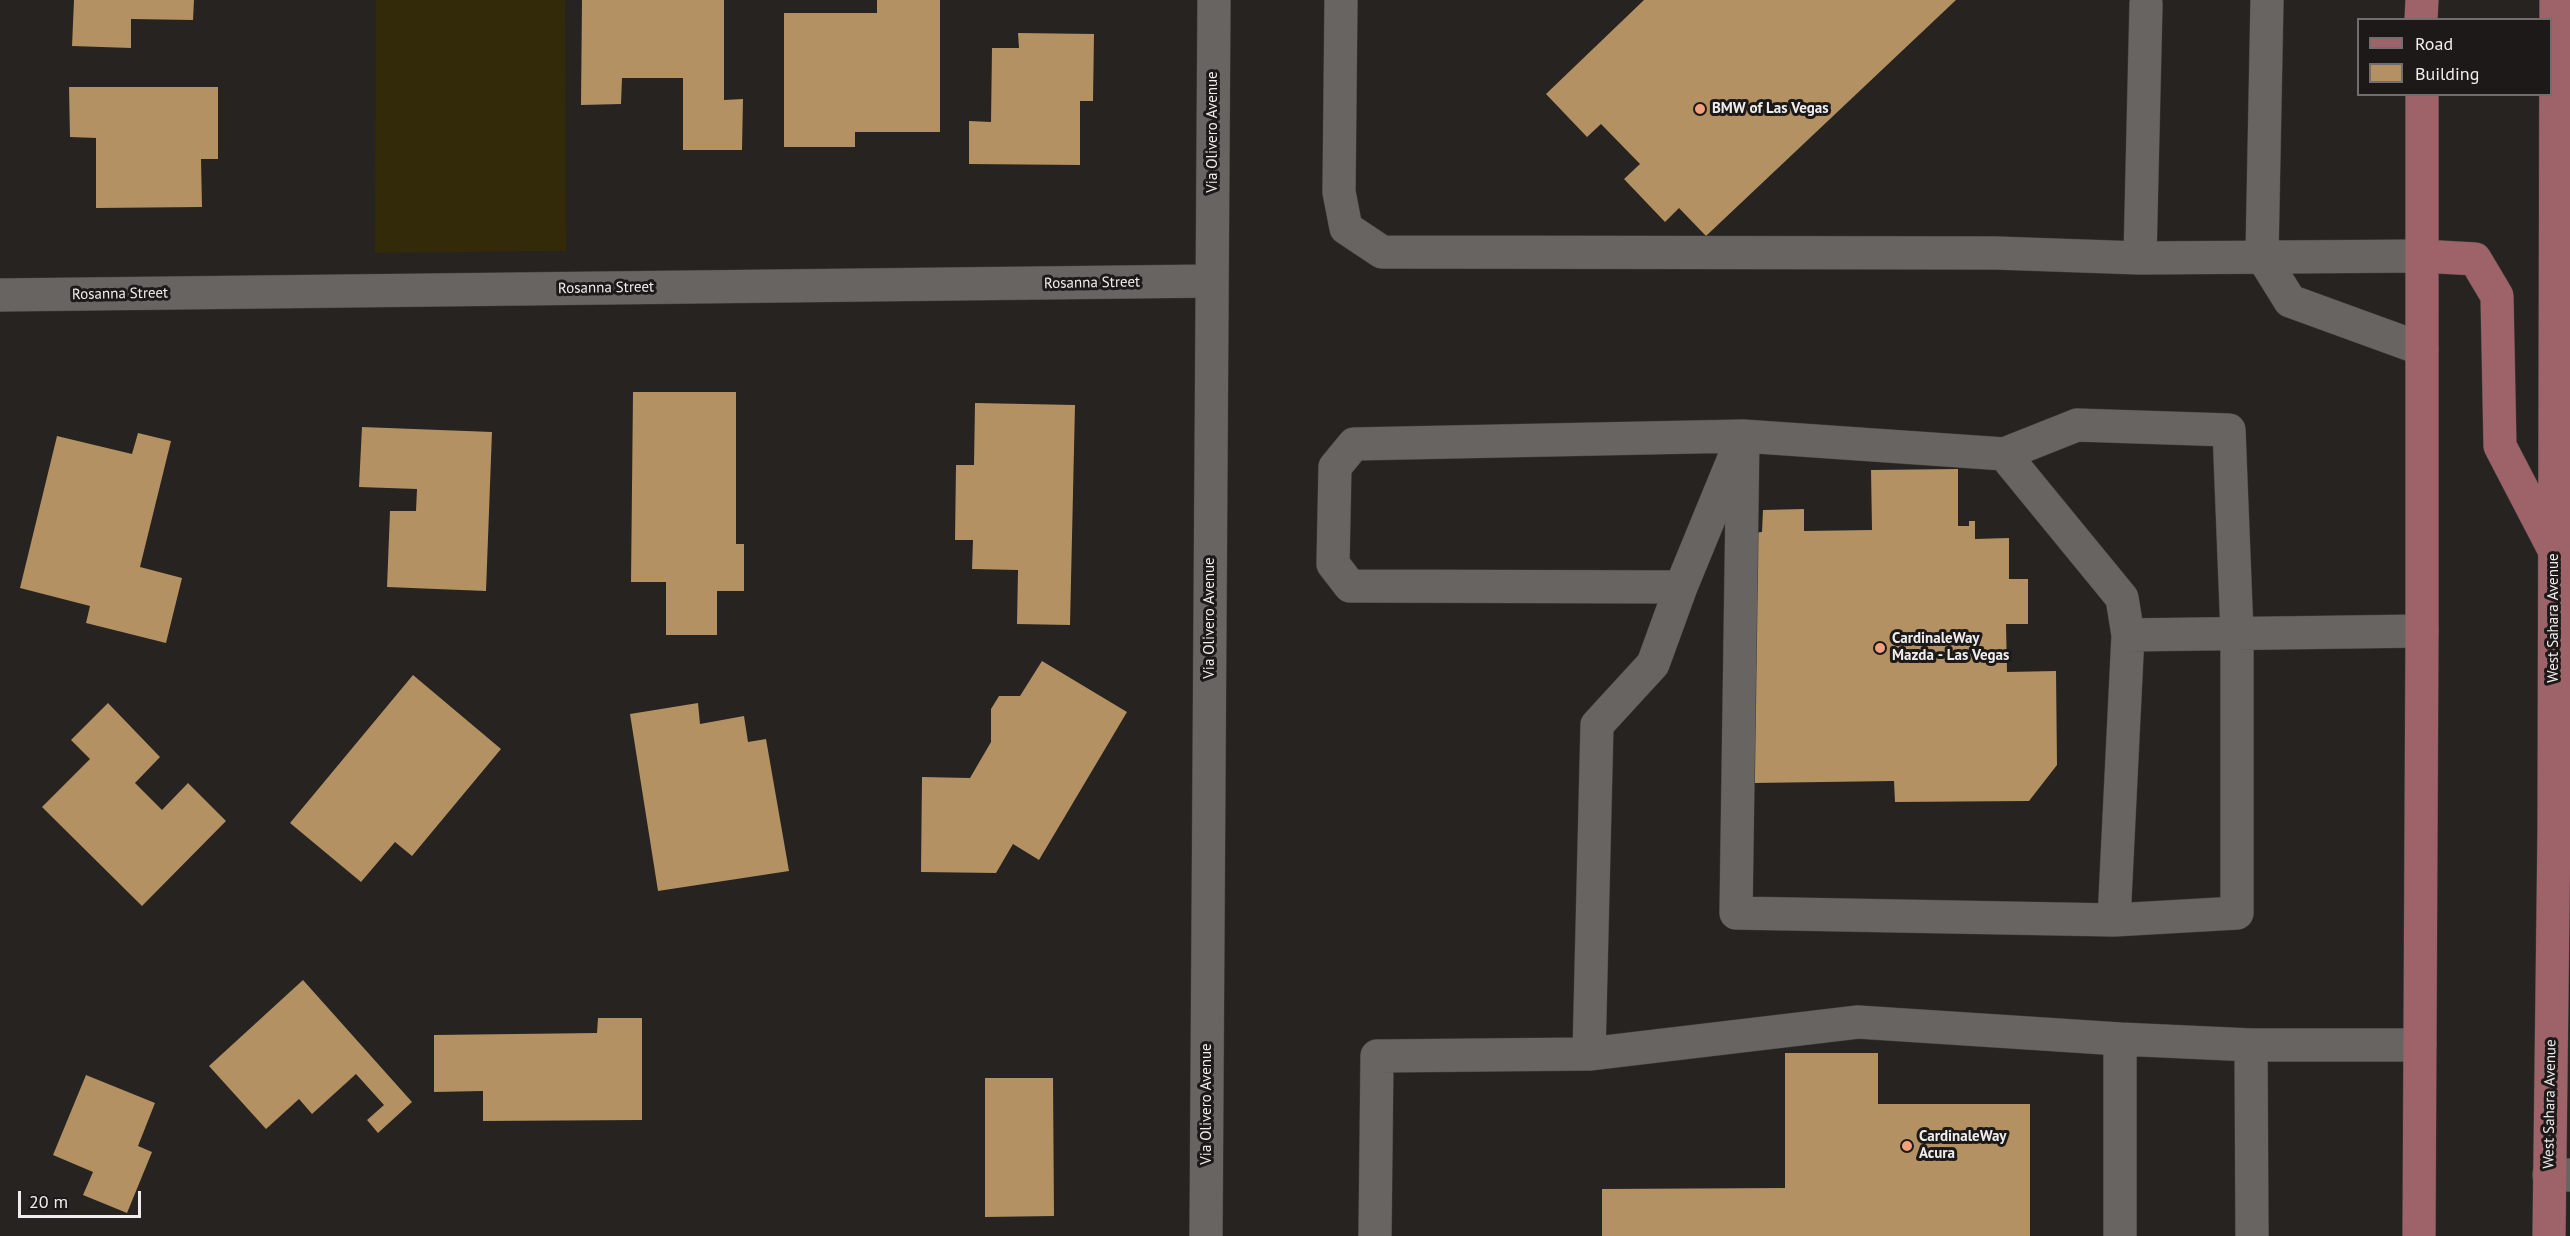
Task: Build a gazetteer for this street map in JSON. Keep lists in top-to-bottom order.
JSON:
{
  "streets": {
    "main road": ["West Sahara Avenue"],
    "street": ["Via Olivero Avenue", "Rosanna Street"]
  },
  "crossings": [
    ["Via Olivero Avenue", "Rosanna Street"]
  ],
  "places": ["BMW of Las Vegas", "CardinaleWay Mazda - Las Vegas", "CardinaleWay Acura"],
  "legend": ["Road", "Building"],
  "scale_bar": "20 m"
}
